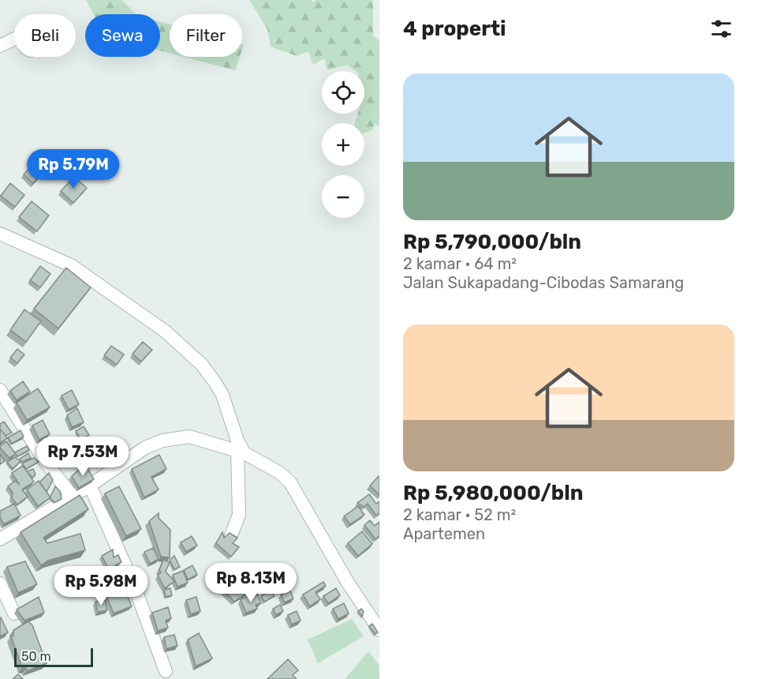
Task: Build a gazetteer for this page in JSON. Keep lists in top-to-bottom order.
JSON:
{
  "scale_bar": "50 m",
  "page": {
    "heading": "4 properti",
    "chip": ["Beli", "Sewa", "Filter"],
    "list": [
      {
        "name": "Rp 5,790,000/bln",
        "note": "2 kamar · 64 m² · Jalan Sukapadang-Cibodas Samarang"
      },
      {
        "name": "Rp 5,980,000/bln",
        "note": "2 kamar · 52 m² · Apartemen"
      }
    ],
    "map_buttons": ["+", "−"],
    "price": [
      "Rp 5.79M",
      "Rp 7.53M",
      "Rp 8.13M",
      "Rp 5.98M"
    ],
    "scale": "50 m"
  }
}
